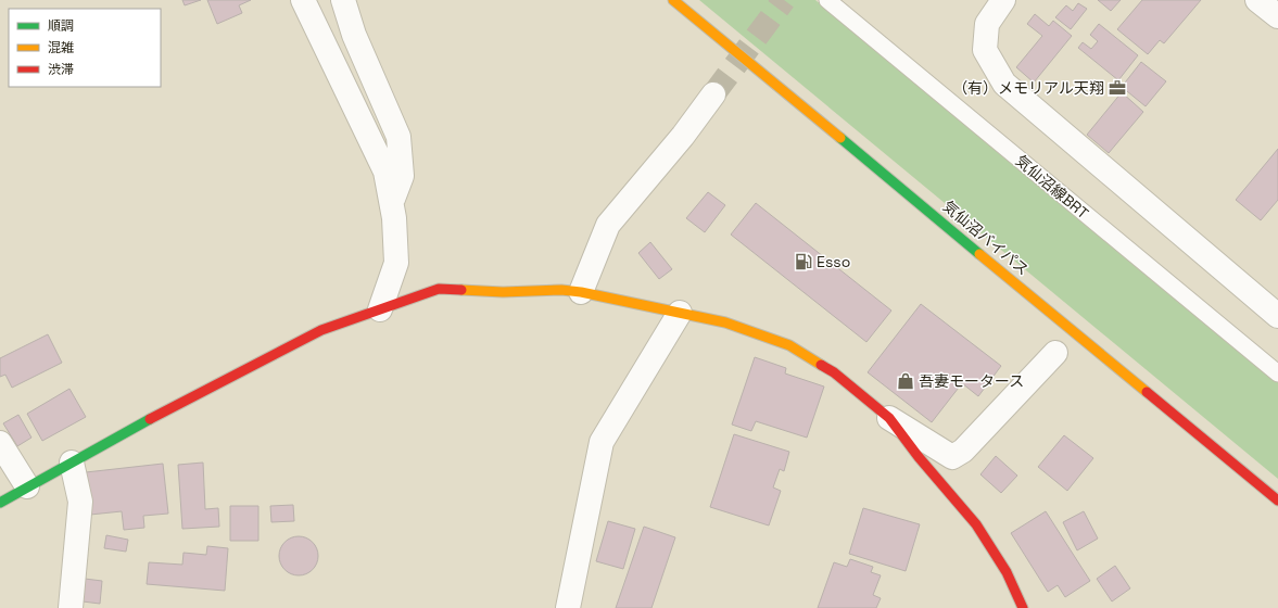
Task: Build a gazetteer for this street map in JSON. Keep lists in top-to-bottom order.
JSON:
{
  "streets": {
    "main road": ["気仙沼バイパス"],
    "lane": ["気仙沼線BRT"]
  },
  "places": {
    "office": ["（有）メモリアル天翔"],
    "fuel station": ["Esso"],
    "shop": ["吾妻モータース"]
  },
  "legend": ["順調", "混雑", "渋滞"]
}
